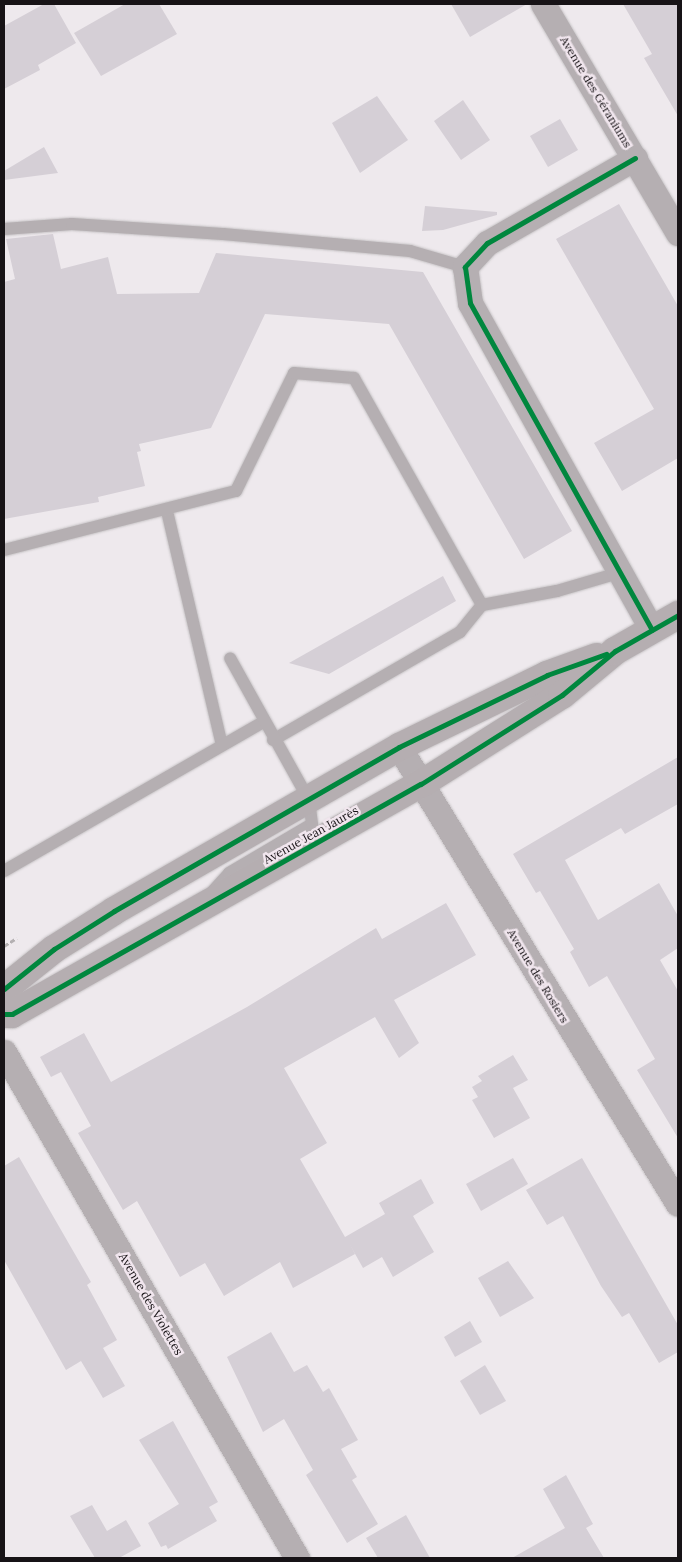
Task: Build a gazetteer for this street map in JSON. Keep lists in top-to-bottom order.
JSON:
{
  "streets": {
    "main road": ["Avenue Jean Jaurès"],
    "street": ["Avenue des Géraniums", "Avenue des Rosiers", "Avenue des Violettes"]
  },
  "crossings": [
    ["Avenue Jean Jaurès", "Avenue des Rosiers"]
  ]
}
